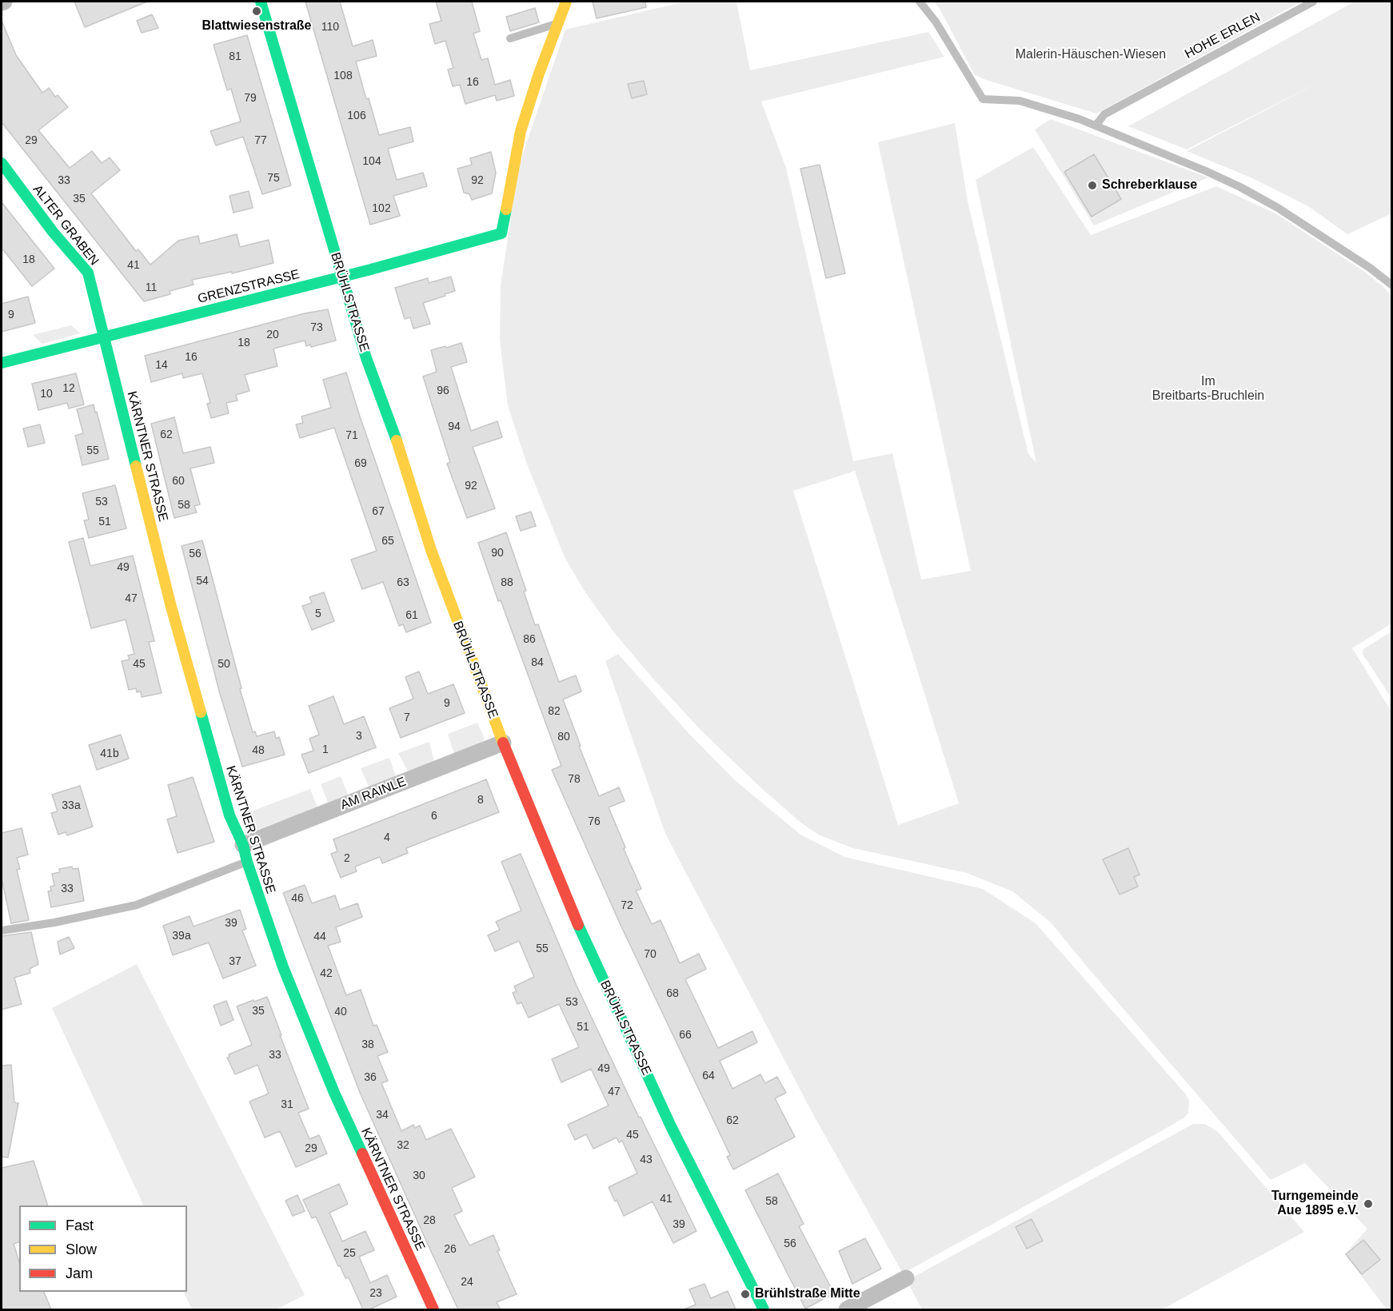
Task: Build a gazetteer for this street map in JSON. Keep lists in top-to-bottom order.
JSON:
{
  "streets": {
    "street": [
      "ALTER GRABEN",
      "GRENZSTRASSE",
      "BRÜHLSTRASSE",
      "KÄRNTNER STRASSE",
      "AM RAINLE"
    ],
    "lane": ["HOHE ERLEN"]
  },
  "crossings": [
    ["ALTER GRABEN", "GRENZSTRASSE"],
    ["ALTER GRABEN", "KÄRNTNER STRASSE"],
    ["GRENZSTRASSE", "BRÜHLSTRASSE"],
    ["GRENZSTRASSE", "KÄRNTNER STRASSE"],
    ["BRÜHLSTRASSE", "AM RAINLE"],
    ["KÄRNTNER STRASSE", "AM RAINLE"]
  ],
  "parks": ["Malerin-Häuschen-Wiesen", "Im Breitbarts-Bruchlein"],
  "places": [
    "Blattwiesenstraße",
    "Schreberklause",
    "Turngemeinde Aue 1895 e.V.",
    "Brühlstraße Mitte"
  ],
  "house_numbers": [
    "110",
    "81",
    "108",
    "16",
    "79",
    "106",
    "29",
    "77",
    "104",
    "75",
    "33",
    "92",
    "35",
    "102",
    "18",
    "41",
    "11",
    "9",
    "73",
    "20",
    "18",
    "16",
    "14",
    "12",
    "96",
    "10",
    "94",
    "62",
    "71",
    "55",
    "69",
    "60",
    "92",
    "53",
    "58",
    "67",
    "51",
    "65",
    "90",
    "56",
    "49",
    "54",
    "63",
    "88",
    "47",
    "5",
    "61",
    "86",
    "84",
    "45",
    "50",
    "9",
    "82",
    "7",
    "3",
    "80",
    "1",
    "48",
    "41b",
    "78",
    "8",
    "33a",
    "6",
    "76",
    "4",
    "2",
    "33",
    "46",
    "72",
    "39",
    "39a",
    "44",
    "55",
    "70",
    "37",
    "42",
    "68",
    "53",
    "35",
    "40",
    "51",
    "66",
    "38",
    "33",
    "49",
    "64",
    "36",
    "47",
    "31",
    "34",
    "62",
    "45",
    "32",
    "29",
    "43",
    "30",
    "41",
    "58",
    "28",
    "39",
    "56",
    "26",
    "25",
    "24",
    "23"
  ],
  "legend": ["Fast", "Slow", "Jam"]
}
